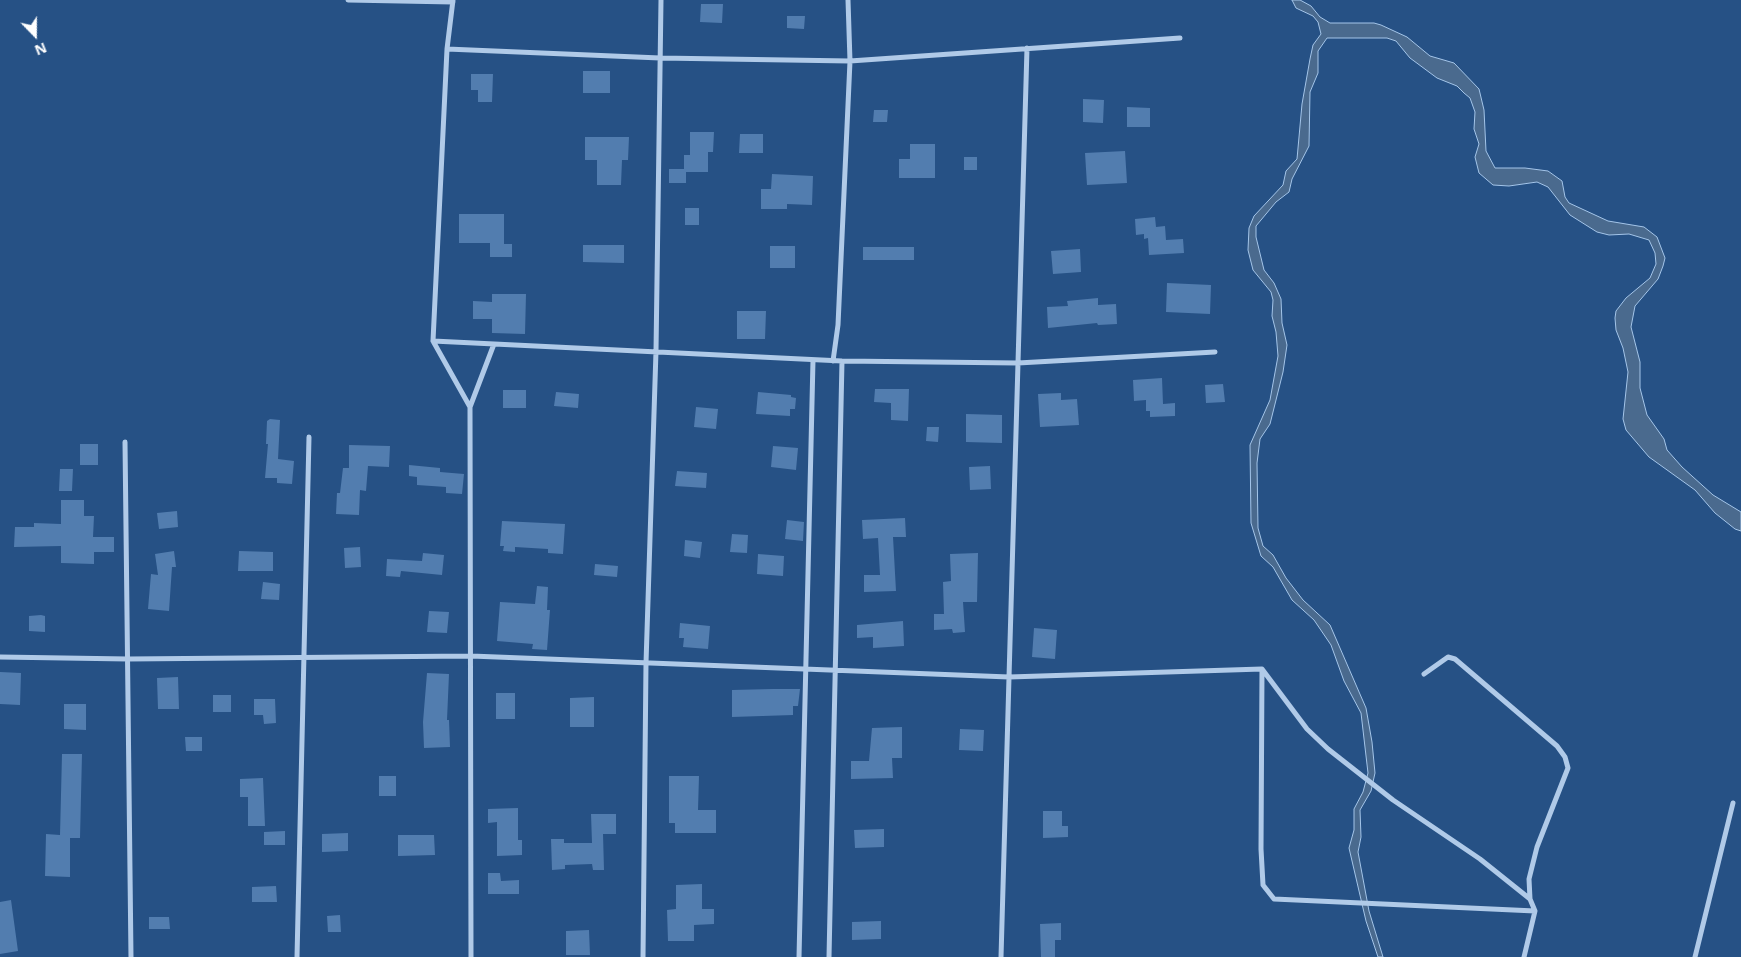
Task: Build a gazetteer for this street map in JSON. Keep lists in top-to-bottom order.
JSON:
{
  "north": "bottom"
}
